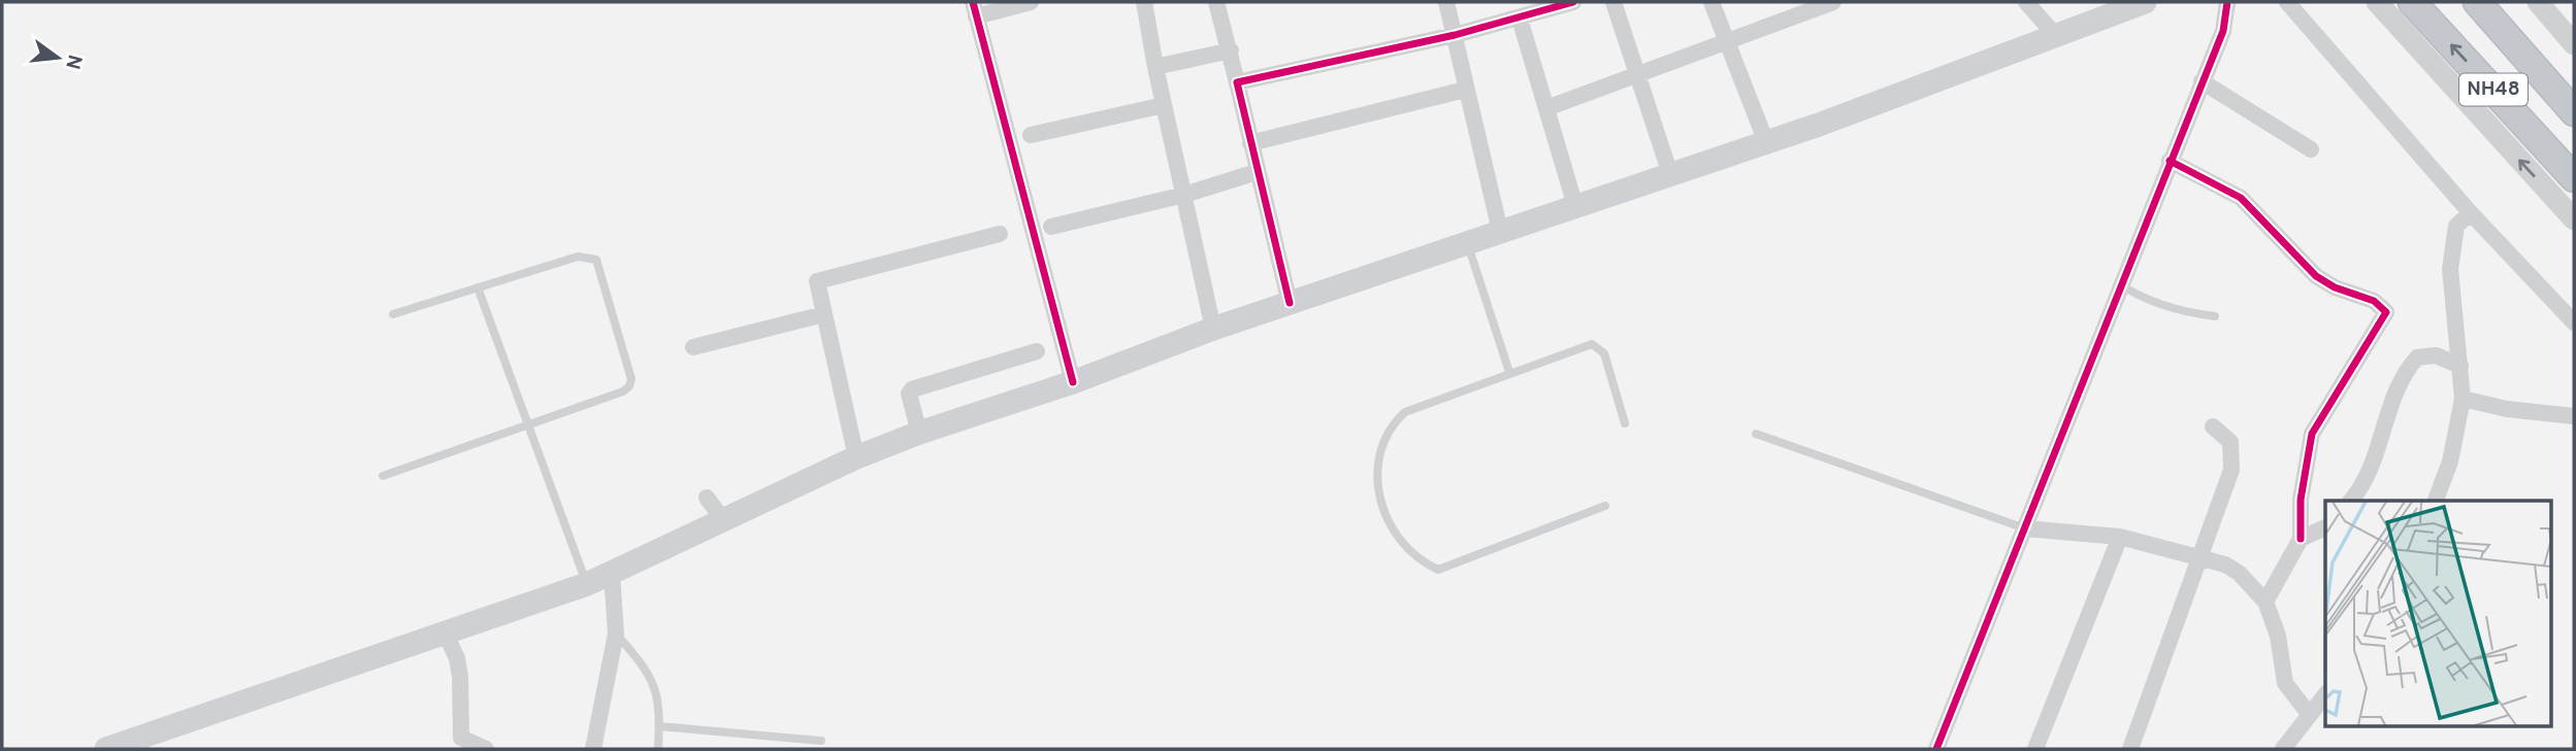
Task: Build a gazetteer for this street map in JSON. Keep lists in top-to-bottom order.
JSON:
{
  "streets": {
    "highway": ["NH48"]
  },
  "north": "right"
}
